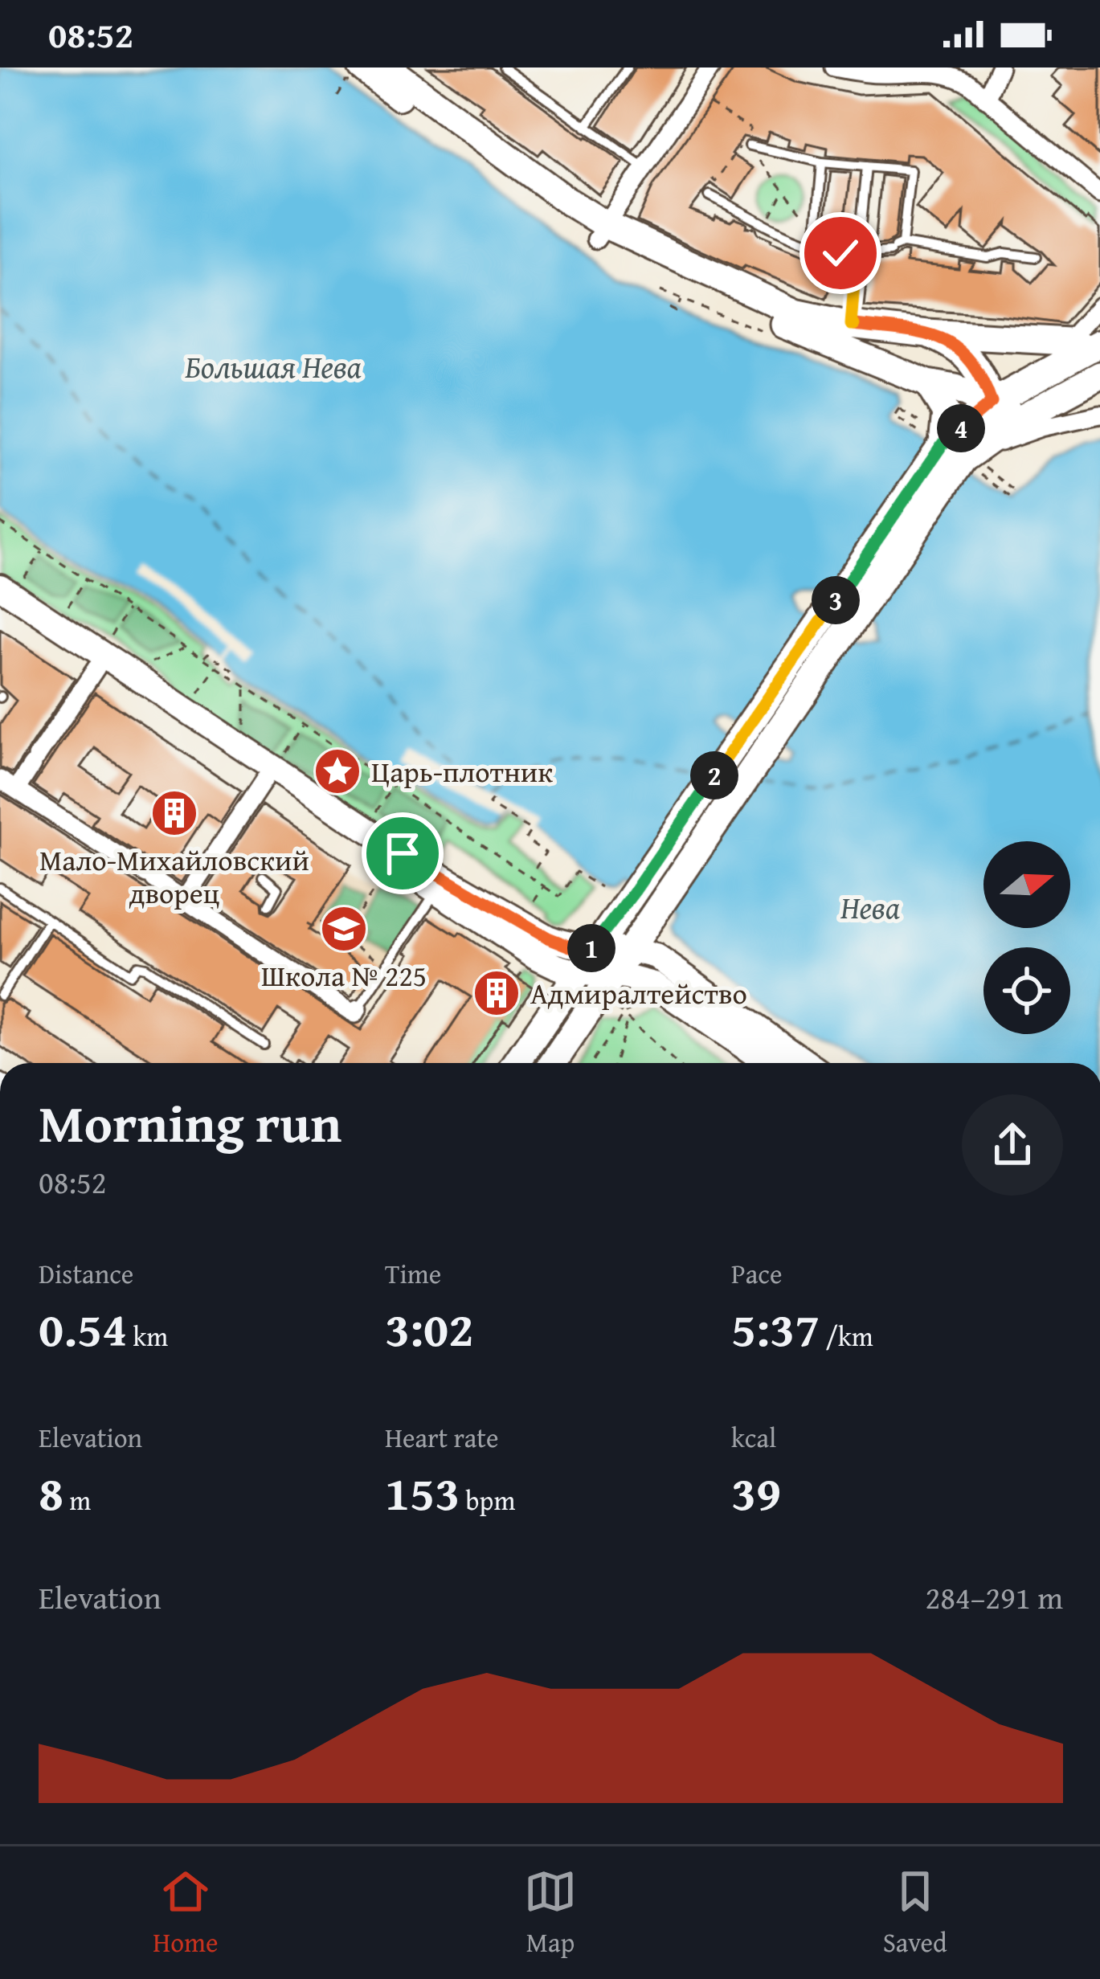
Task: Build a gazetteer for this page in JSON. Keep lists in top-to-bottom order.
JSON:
{
  "water": ["Большая Нева", "Нева"],
  "places": {
    "place": ["Царь-плотник"],
    "building": ["Мало-Михайловский дворец", "Адмиралтейство"],
    "school or university": ["Школа № 225"]
  },
  "north": "right",
  "page": {
    "status": "08:52",
    "pins": [
      "4",
      "3",
      "2",
      "1"
    ],
    "heading": ["Morning run", "08:52"],
    "stats": [
      ["Distance", "0.54 km"],
      ["Time", "3:02"],
      ["Pace", "5:37 /km"],
      ["Elevation", "8 m"],
      ["Heart rate", "153 bpm"],
      ["kcal", "39"]
    ],
    "chart": ["Elevation", "284–291 m"],
    "tabs": ["Home", "Map", "Saved"]
  }
}
